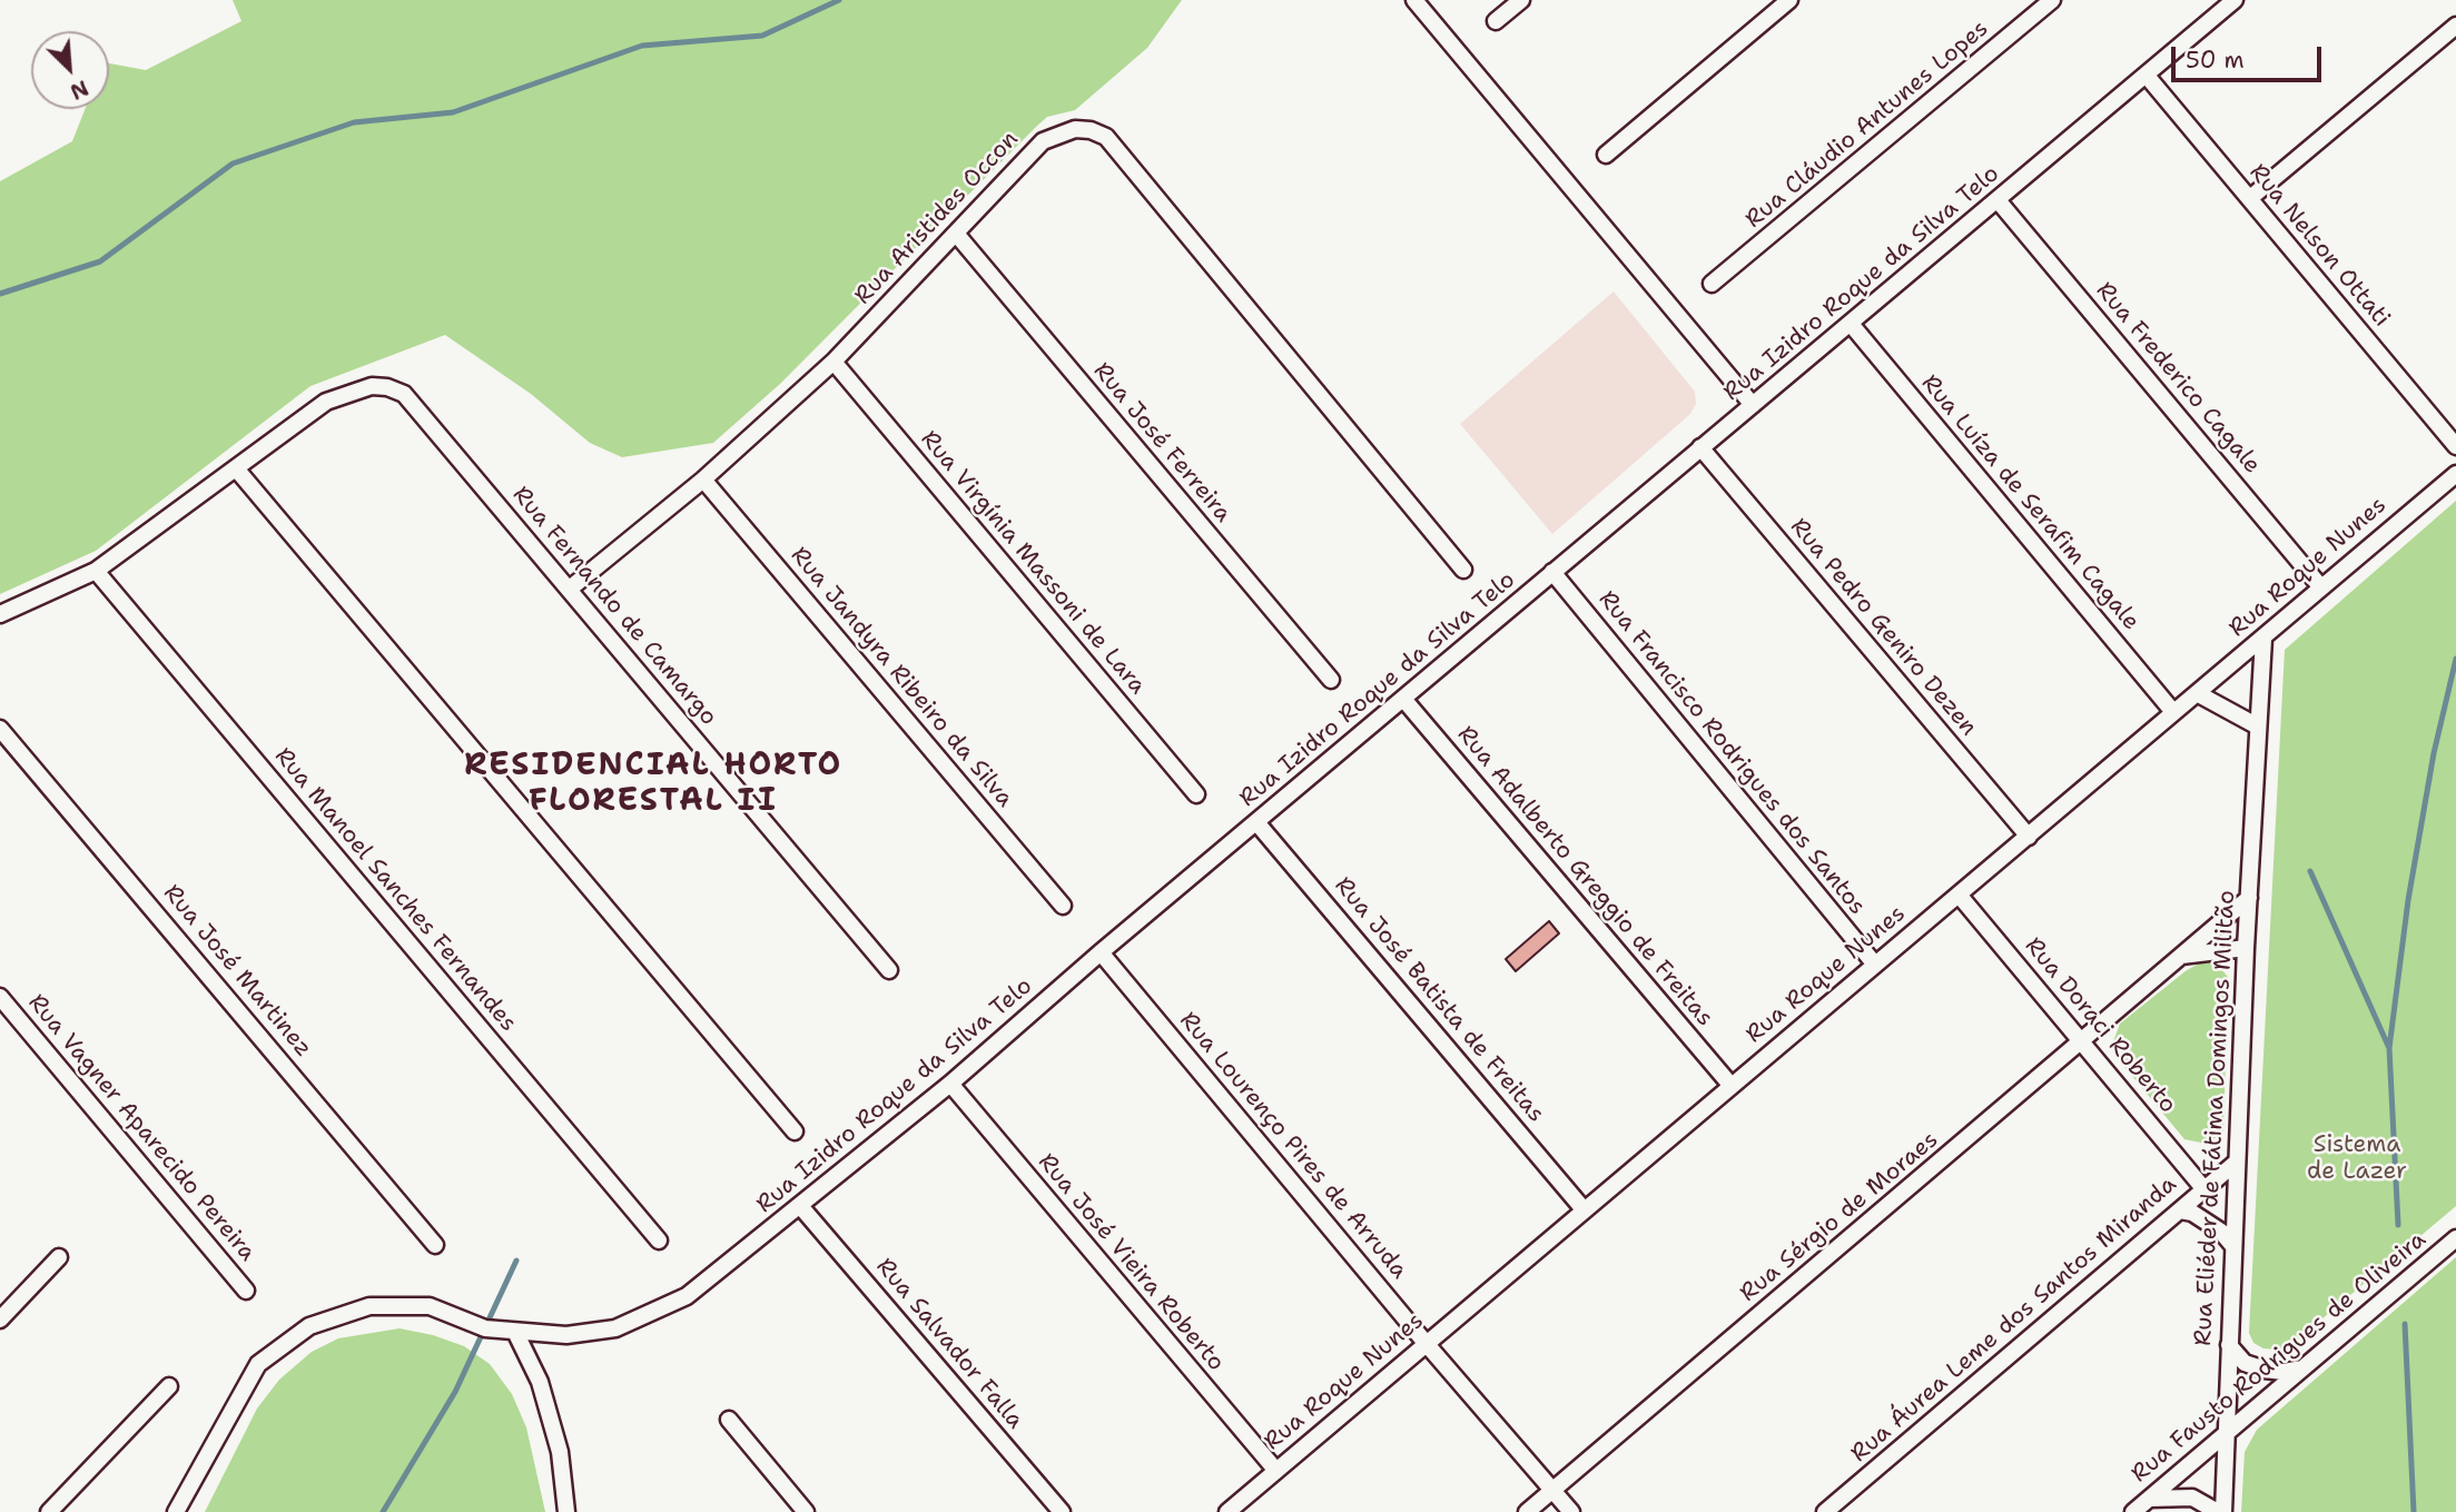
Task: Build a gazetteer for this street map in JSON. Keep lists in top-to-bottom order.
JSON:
{
  "streets": {
    "street": [
      "Rua Cláudio Antunes Lopes",
      "Rua Aristides Occon",
      "Rua Nelson Ottati",
      "Rua Izidro Roque da Silva Telo",
      "Rua Frederico Cagale",
      "Rua José Ferreira",
      "Rua Luíza de Serafim Cagale",
      "Rua Virgínia Massoni de Lara",
      "Rua Roque Nunes",
      "Rua Fernando de Camargo",
      "Rua Pedro Geniro Dezen",
      "Rua Jandyra Ribeiro da Silva",
      "Rua Francisco Rodrigues dos Santos",
      "Rua Adalberto Greggio de Freitas",
      "Rua Manoel Sanches Fernandes",
      "Rua José Martinez",
      "Rua José Batista de Freitas",
      "Rua Doraci Roberto",
      "Rua Eliéder de Fátima Domingos Militão",
      "Rua Vagner Aparecido Pereira",
      "Rua Lourenço Pires de Arruda",
      "Rua Sérgio de Moraes",
      "Rua José Vieira Roberto",
      "Rua Áurea Leme dos Santos Miranda",
      "Rua Salvador Falla",
      "Rua Fausto Rodrigues de Oliveira"
    ]
  },
  "crossings": [
    ["Rua Aristides Occon", "Rua José Ferreira"],
    ["Rua Aristides Occon", "Rua Virgínia Massoni de Lara"],
    ["Rua Aristides Occon", "Rua Fernando de Camargo"],
    ["Rua Aristides Occon", "Rua Jandyra Ribeiro da Silva"],
    ["Rua Nelson Ottati", "Rua Izidro Roque da Silva Telo"],
    ["Rua Izidro Roque da Silva Telo", "Rua Frederico Cagale"],
    ["Rua Izidro Roque da Silva Telo", "Rua Luíza de Serafim Cagale"],
    ["Rua Izidro Roque da Silva Telo", "Rua Pedro Geniro Dezen"],
    ["Rua Izidro Roque da Silva Telo", "Rua Francisco Rodrigues dos Santos"],
    ["Rua Izidro Roque da Silva Telo", "Rua Adalberto Greggio de Freitas"],
    ["Rua Izidro Roque da Silva Telo", "Rua José Batista de Freitas"],
    ["Rua Izidro Roque da Silva Telo", "Rua Lourenço Pires de Arruda"],
    ["Rua Izidro Roque da Silva Telo", "Rua José Vieira Roberto"],
    ["Rua Izidro Roque da Silva Telo", "Rua Salvador Falla"],
    ["Rua Frederico Cagale", "Rua Roque Nunes"],
    ["Rua Luíza de Serafim Cagale", "Rua Roque Nunes"],
    ["Rua Roque Nunes", "Rua Pedro Geniro Dezen"],
    ["Rua Roque Nunes", "Rua Francisco Rodrigues dos Santos"],
    ["Rua Roque Nunes", "Rua Adalberto Greggio de Freitas"],
    ["Rua Roque Nunes", "Rua José Batista de Freitas"],
    ["Rua Roque Nunes", "Rua Doraci Roberto"],
    ["Rua Roque Nunes", "Rua Eliéder de Fátima Domingos Militão"],
    ["Rua Roque Nunes", "Rua Lourenço Pires de Arruda"],
    ["Rua Roque Nunes", "Rua José Vieira Roberto"],
    ["Rua Doraci Roberto", "Rua Sérgio de Moraes"],
    ["Rua Doraci Roberto", "Rua Áurea Leme dos Santos Miranda"],
    ["Rua Eliéder de Fátima Domingos Militão", "Rua Sérgio de Moraes"],
    ["Rua Eliéder de Fátima Domingos Militão", "Rua Áurea Leme dos Santos Miranda"],
    ["Rua Eliéder de Fátima Domingos Militão", "Rua Fausto Rodrigues de Oliveira"],
    ["Rua Lourenço Pires de Arruda", "Rua Sérgio de Moraes"]
  ],
  "districts": ["RESIDENCIAL HORTO FLORESTAL II"],
  "parks": ["Sistema de Lazer"],
  "scale_bar": "50 m",
  "north": "bottom right"
}
